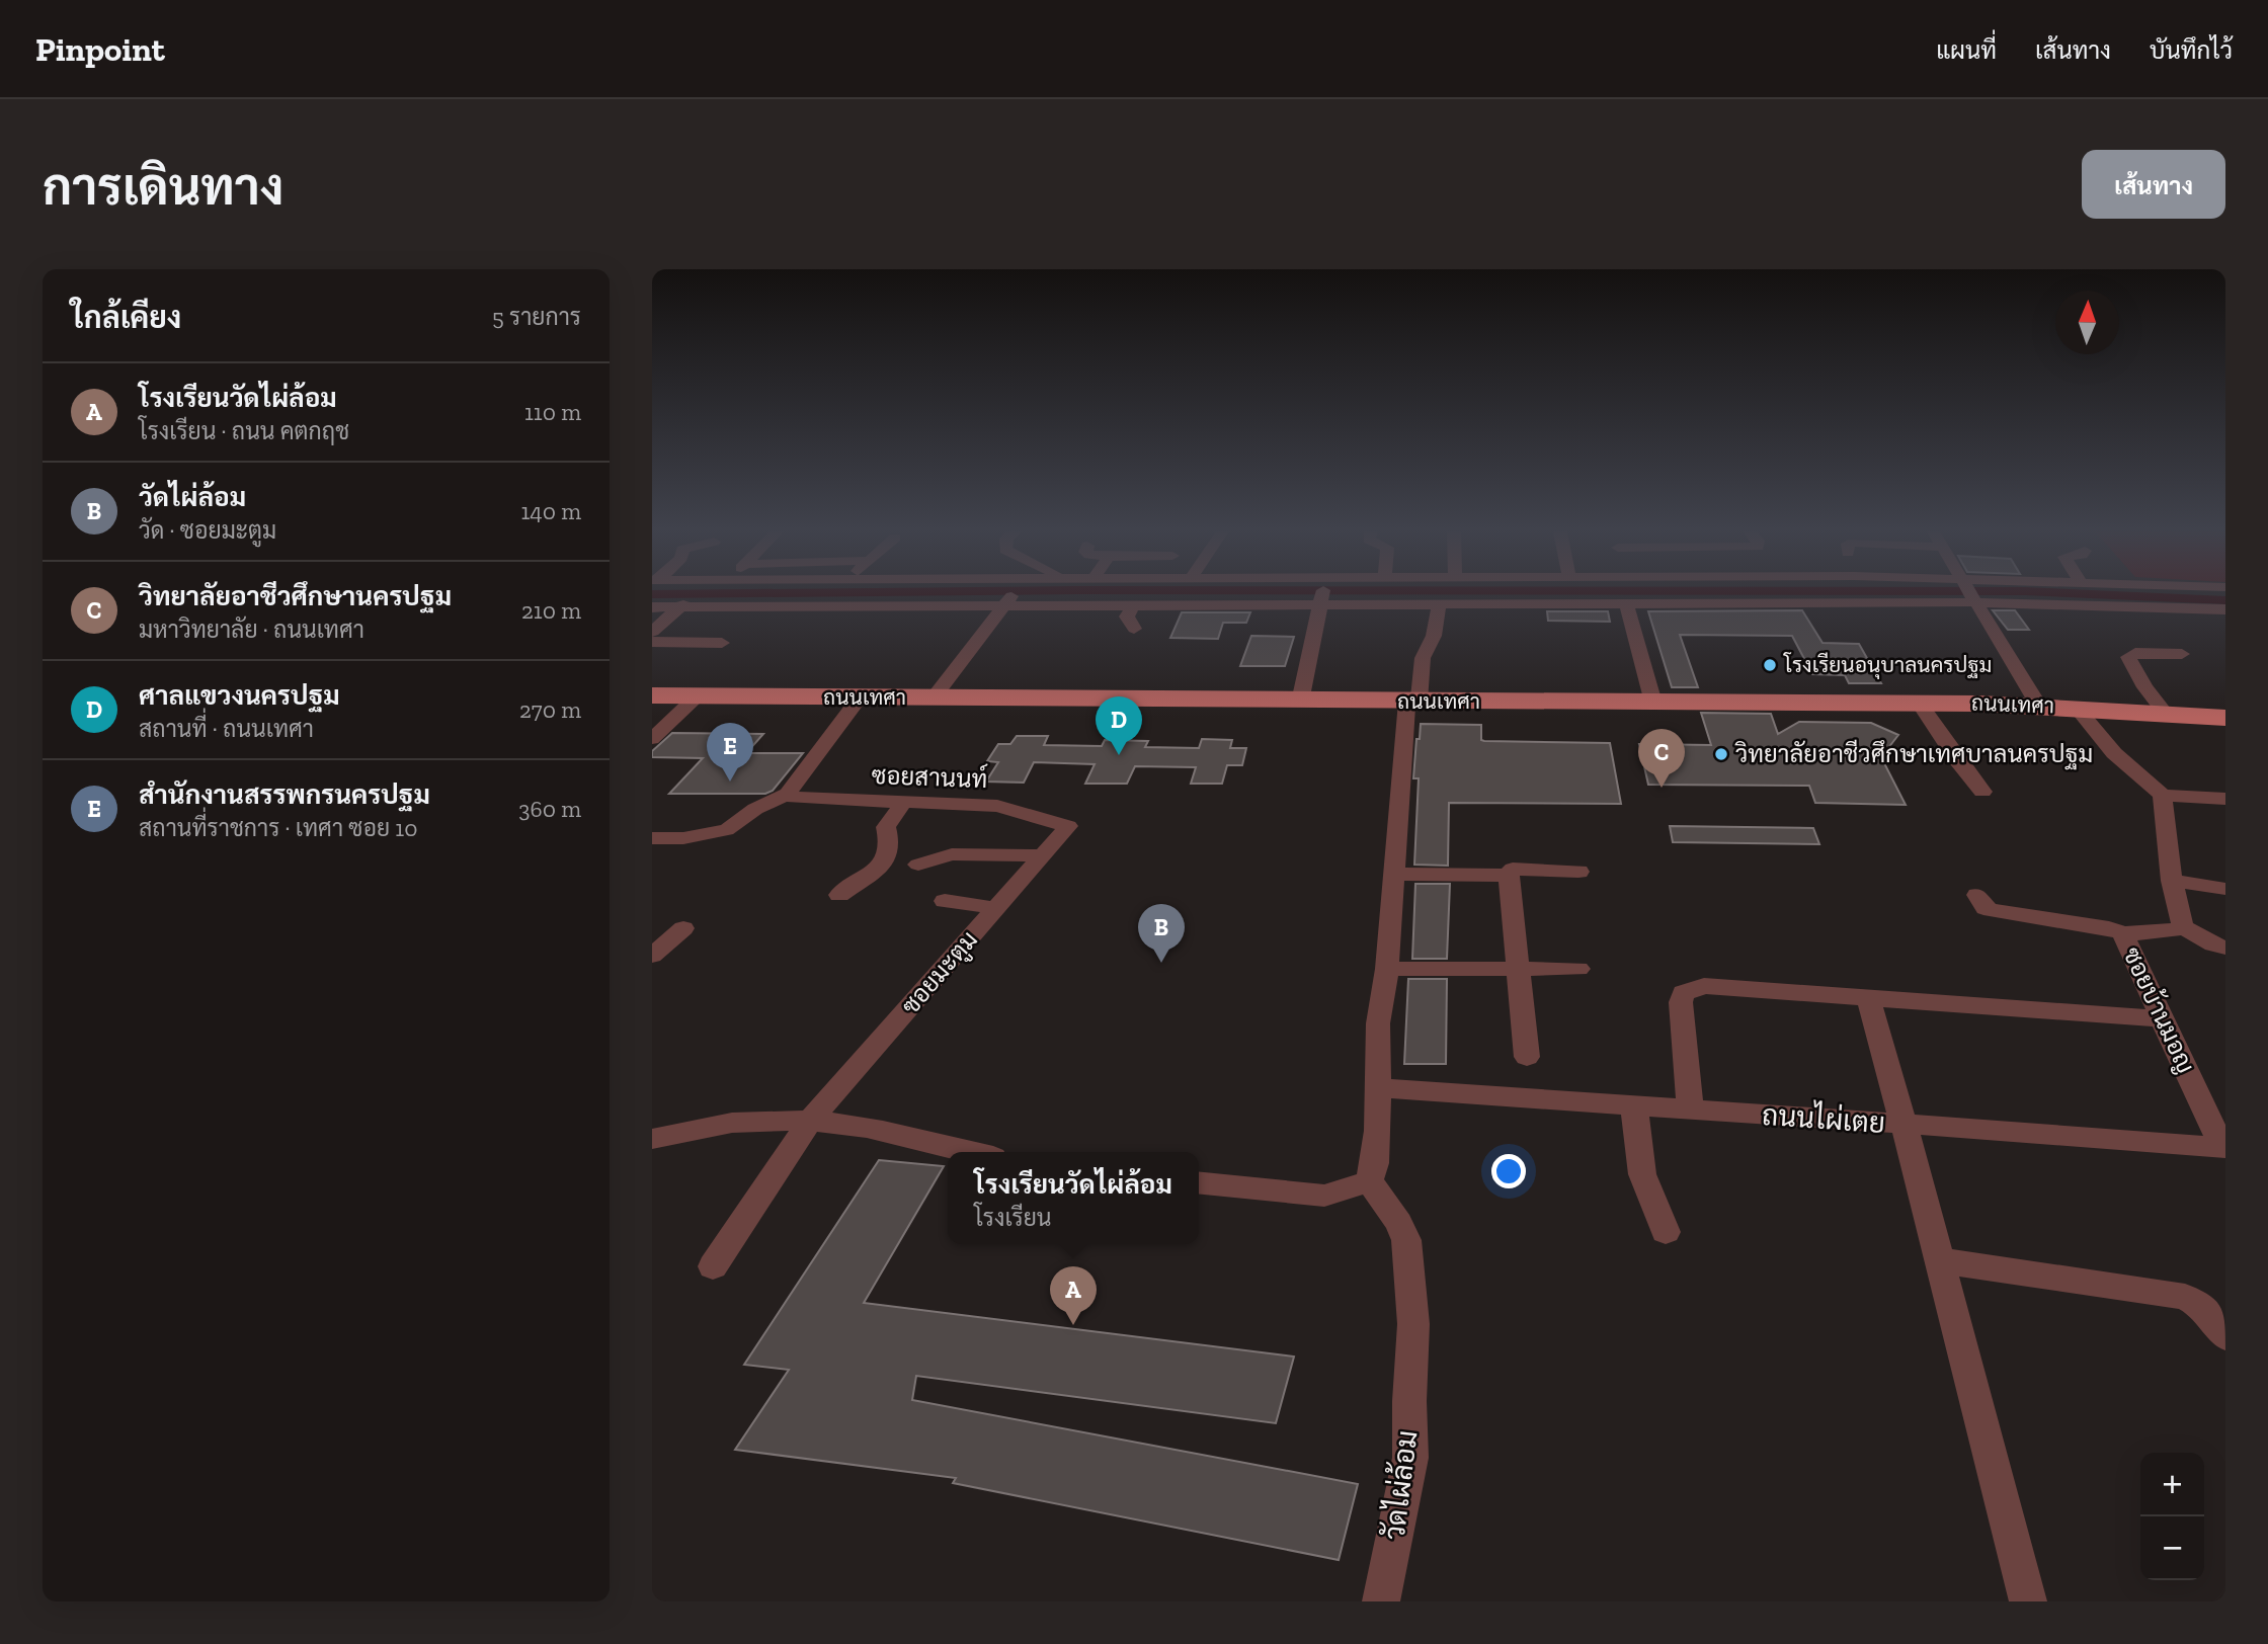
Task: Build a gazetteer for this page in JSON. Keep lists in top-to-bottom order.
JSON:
{
  "streets": {
    "main road": ["ถนนเทศา"],
    "street": [
      "ซอยสานนท์",
      "ซอยมะตูม",
      "ซอยบ้านมอญ",
      "ถนนไผ่เตย",
      "วัดไผ่ล้อม"
    ]
  },
  "crossings": [
    ["ซอยสานนท์", "ซอยมะตูม"]
  ],
  "places": ["โรงเรียนอนุบาลนครปฐม", "วิทยาลัยอาชีวศึกษาเทศบาลนครปฐม"],
  "north": "top",
  "page": {
    "header": "Pinpoint",
    "nav": ["แผนที่", "เส้นทาง", "บันทึกไว้"],
    "buttons": "เส้นทาง",
    "title": "การเดินทาง",
    "heading": ["ใกล้เคียง", "5 รายการ"],
    "list": [
      {
        "mark": "A",
        "name": "โรงเรียนวัดไผ่ล้อม",
        "note": "โรงเรียน · ถนน คตกฤช",
        "value": "110 m"
      },
      {
        "mark": "B",
        "name": "วัดไผ่ล้อม",
        "note": "วัด · ซอยมะตูม",
        "value": "140 m"
      },
      {
        "mark": "C",
        "name": "วิทยาลัยอาชีวศึกษานครปฐม",
        "note": "มหาวิทยาลัย · ถนนเทศา",
        "value": "210 m"
      },
      {
        "mark": "D",
        "name": "ศาลแขวงนครปฐม",
        "note": "สถานที่ · ถนนเทศา",
        "value": "270 m"
      },
      {
        "mark": "E",
        "name": "สำนักงานสรรพกรนครปฐม",
        "note": "สถานที่ราชการ · เทศา ซอย 10",
        "value": "360 m"
      }
    ],
    "pins": [
      "D",
      "E",
      "C",
      "B",
      "A"
    ],
    "popup": ["โรงเรียนวัดไผ่ล้อม", "โรงเรียน"],
    "map_buttons": ["+", "−"]
  }
}
